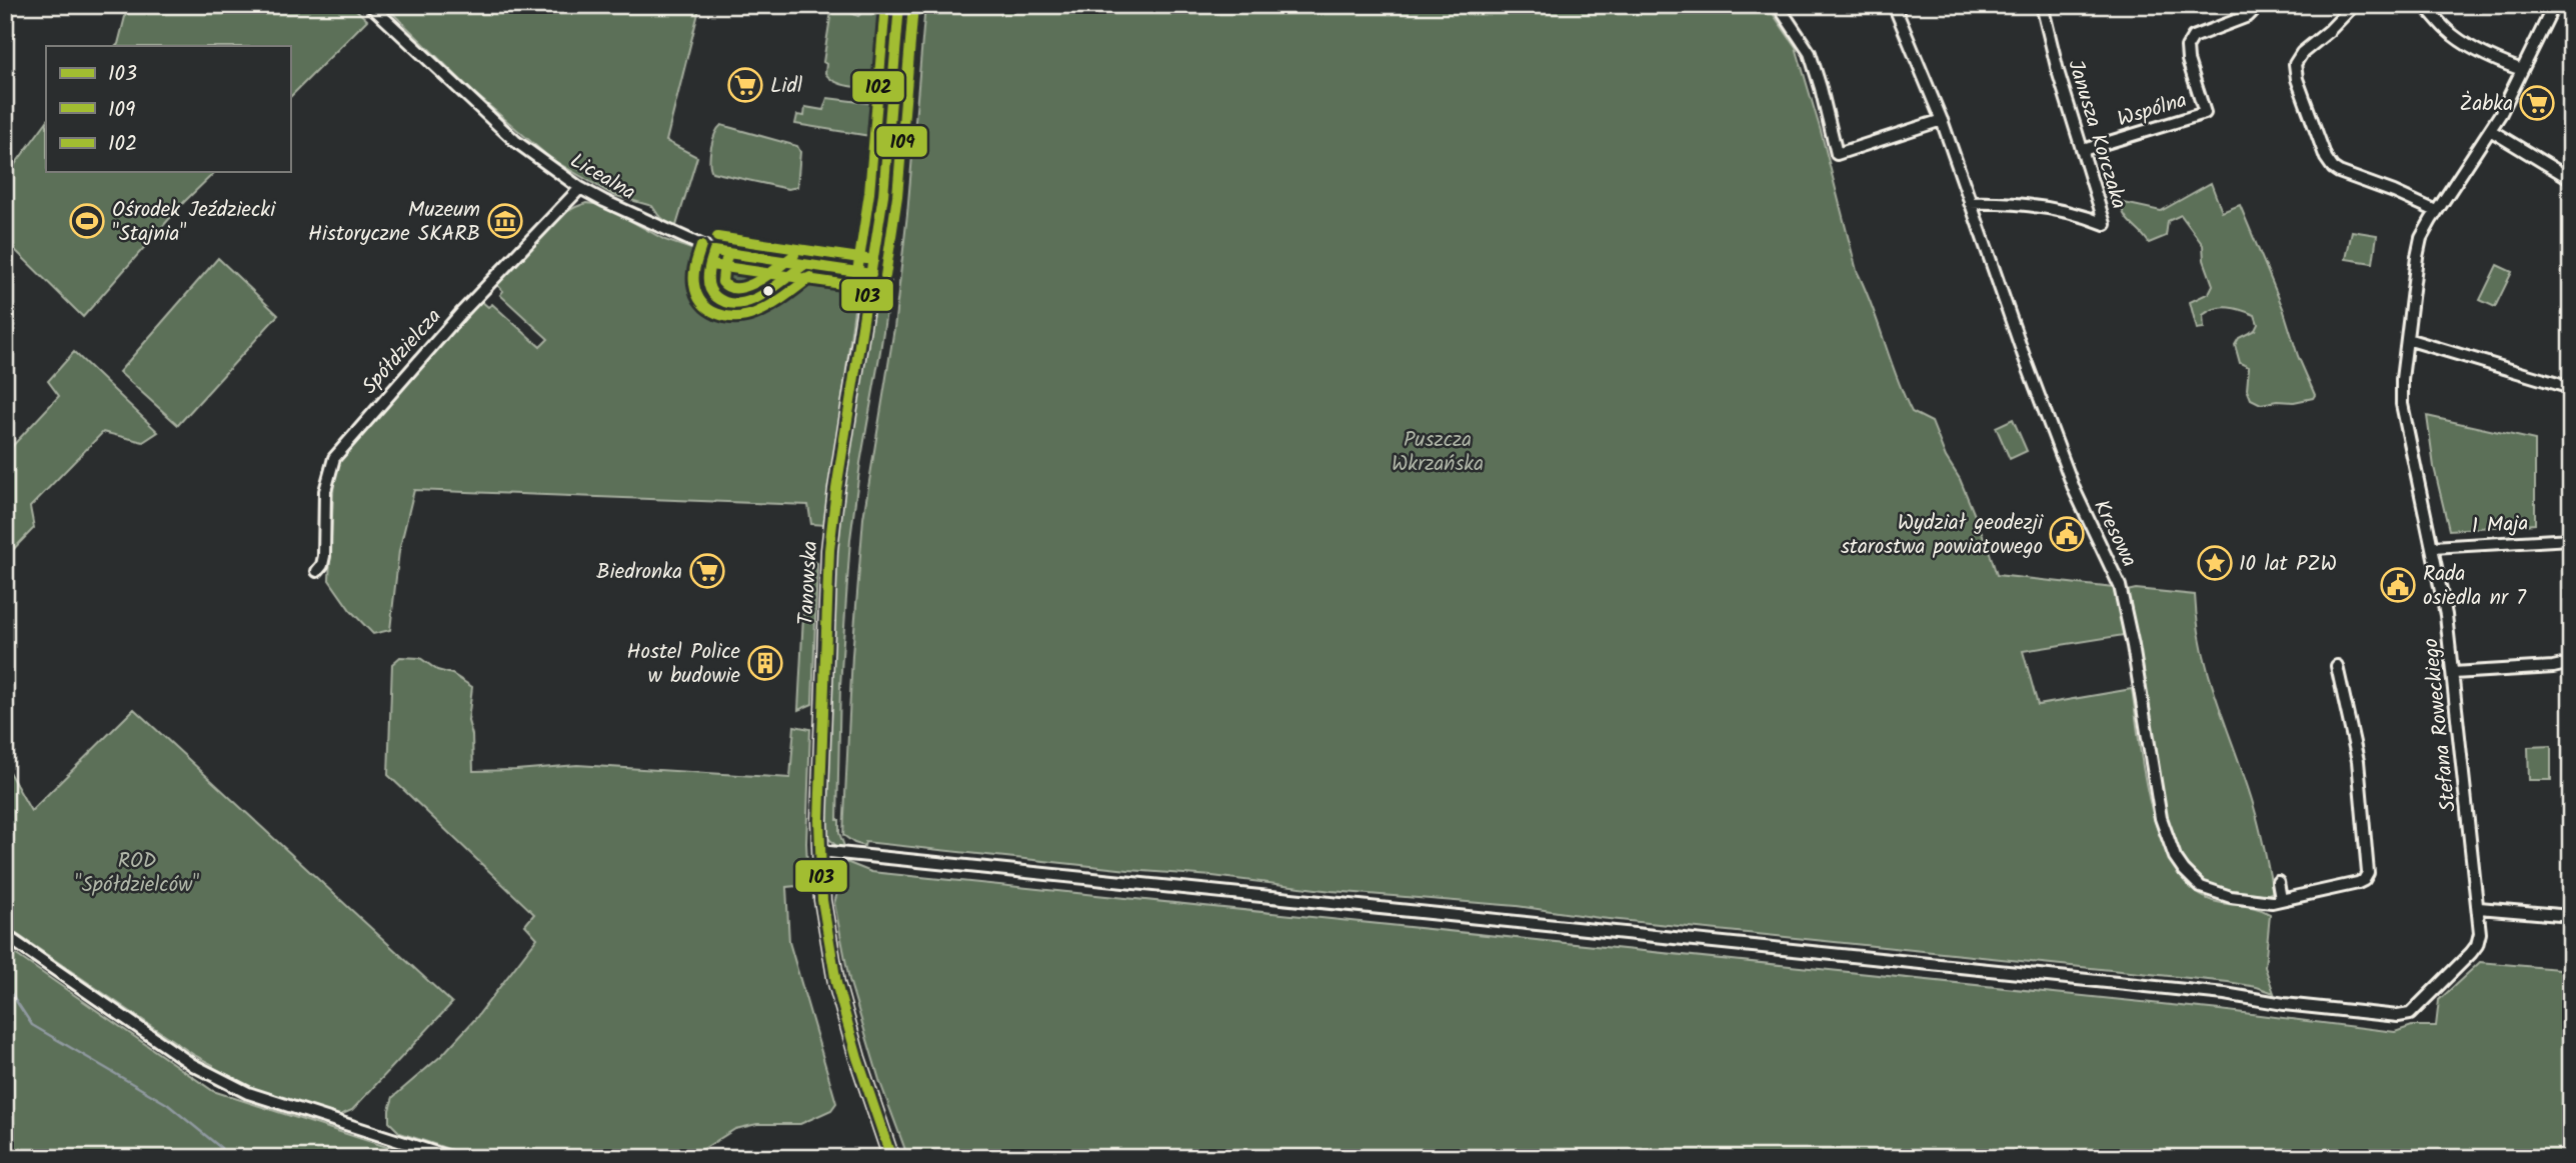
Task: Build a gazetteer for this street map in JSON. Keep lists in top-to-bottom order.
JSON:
{
  "streets": {
    "main road": ["Tanowska"],
    "street": [
      "Wspólna",
      "Janusza Korczaka",
      "Licealna",
      "Spółdzielcza",
      "1 Maja",
      "Kresowa",
      "Stefana Roweckiego"
    ]
  },
  "crossings": [
    ["Wspólna", "Janusza Korczaka"],
    ["Janusza Korczaka", "Kresowa"],
    ["Licealna", "Spółdzielcza"],
    ["Licealna", "Tanowska"],
    ["1 Maja", "Stefana Roweckiego"],
    ["Tanowska", "Stefana Roweckiego"]
  ],
  "parks": ["Puszcza Wkrzańska", "ROD \"Spółdzielców\""],
  "places": {
    "supermarket": ["Lidl", "Żabka", "Biedronka"],
    "sports": ["Ośrodek Jeździecki \"Stajnia\""],
    "museum": ["Muzeum Historyczne SKARB"],
    "public building": ["Wydział geodezji starostwa powiatowego", "Rada osiedla nr 7"],
    "place": ["10 lat PZW"],
    "building": ["Hostel Police w budowie"]
  },
  "lines": ["transit line 103", "transit line 102", "transit line 109"],
  "legend": ["103", "109", "102"]
}
